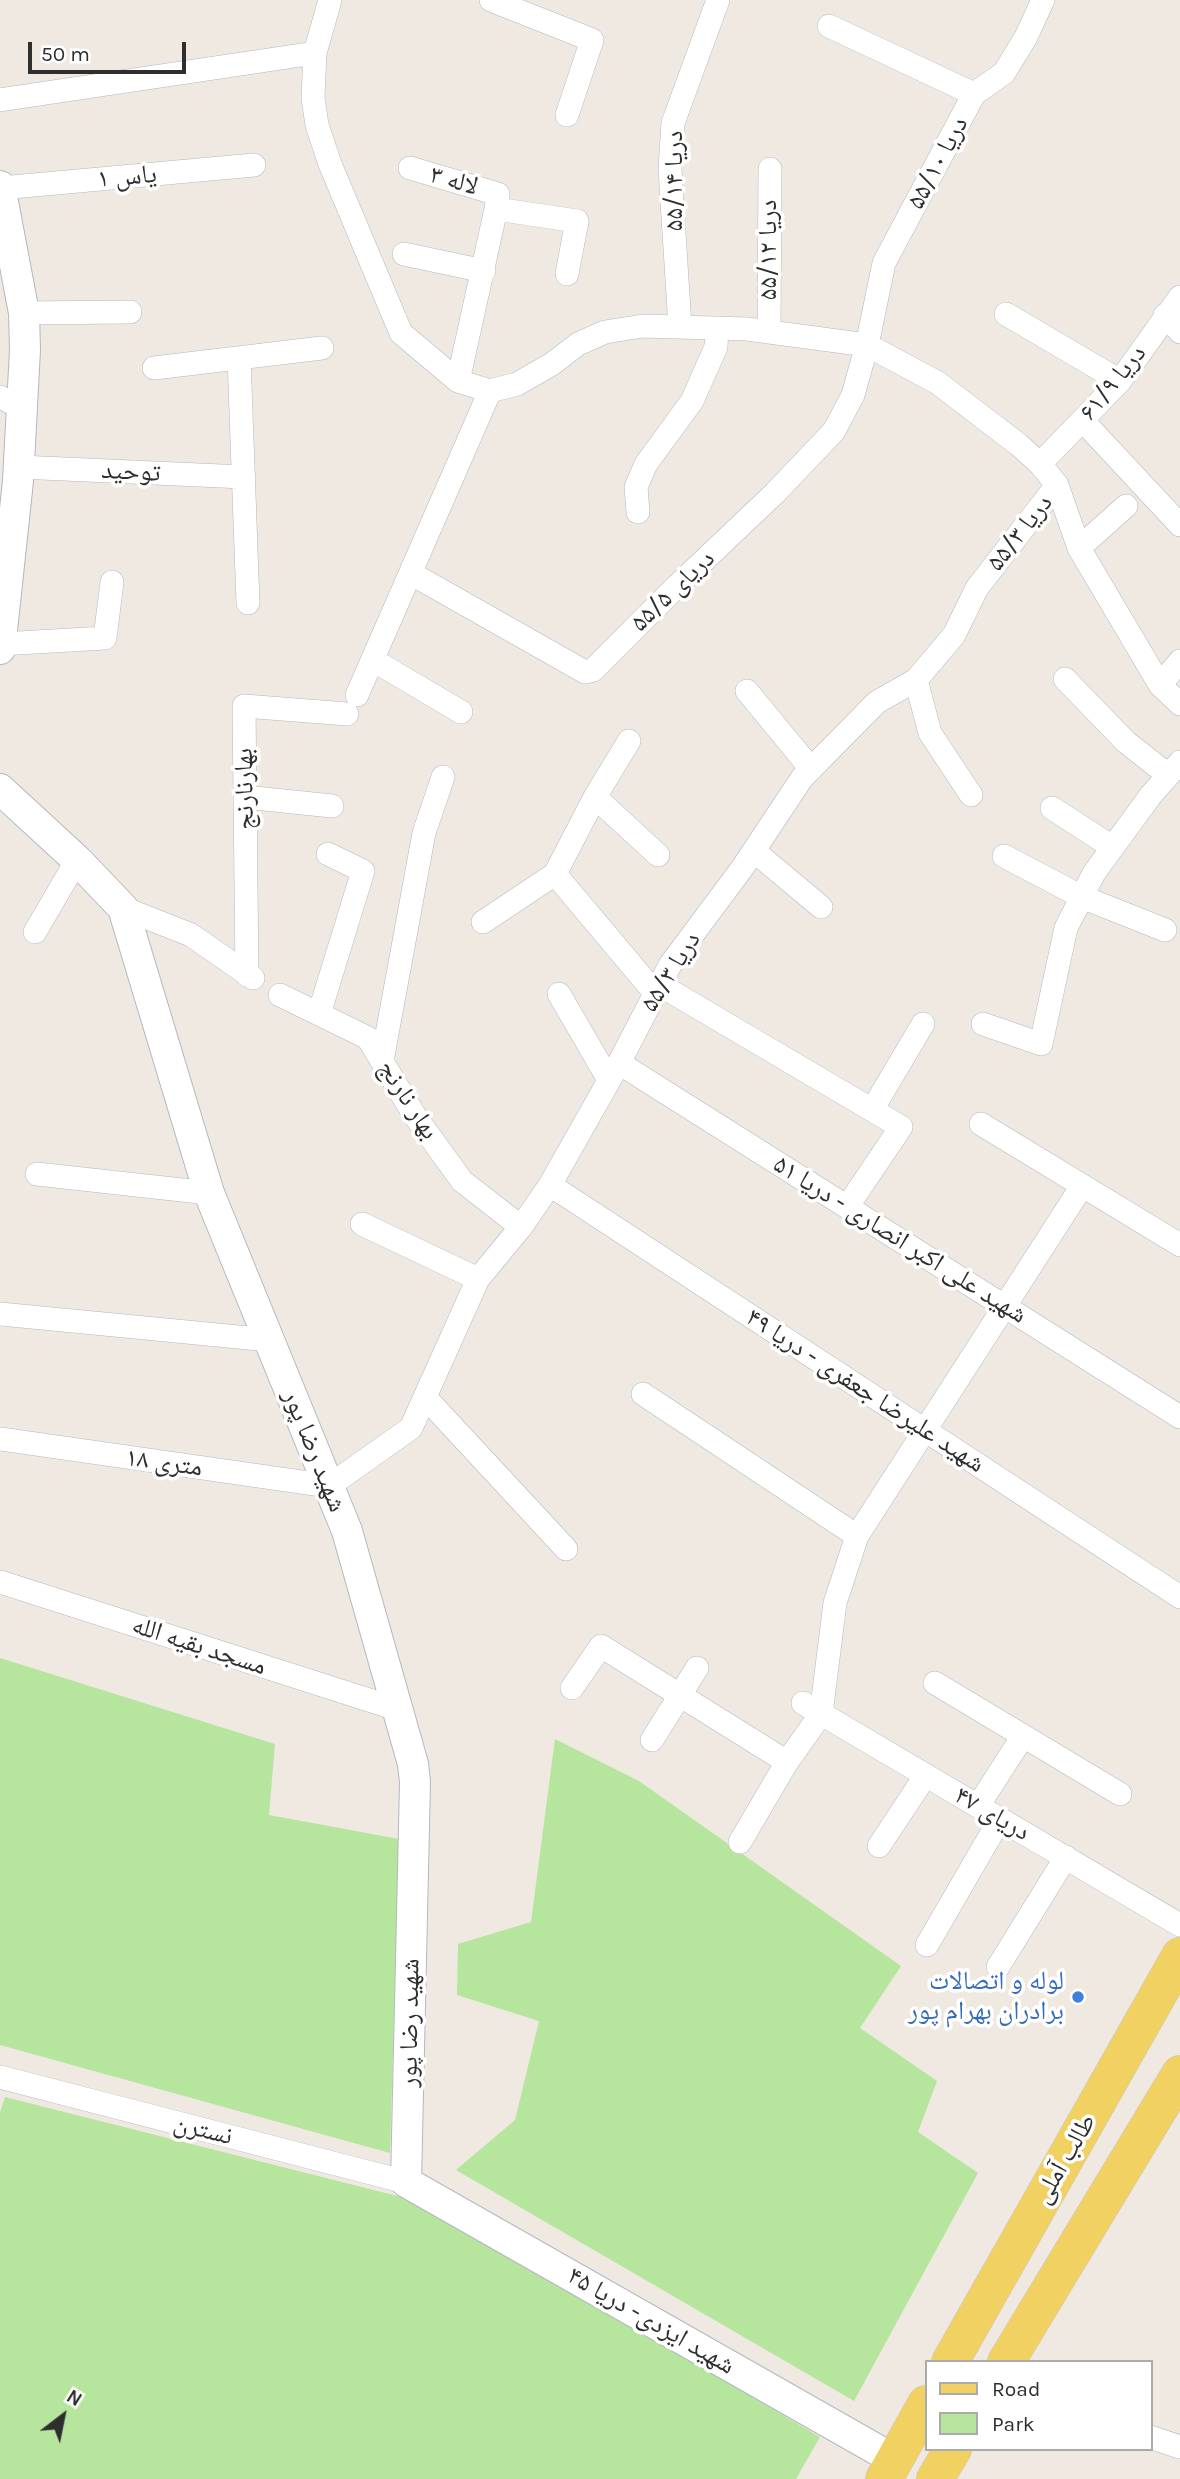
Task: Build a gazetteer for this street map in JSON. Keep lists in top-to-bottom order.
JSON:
{
  "streets": {
    "main road": ["طالب آملی"],
    "street": [
      "دریا ۵۵/۱۰",
      "یاس ۱",
      "لاله ۳",
      "دریا ۵۵/۱۴",
      "دریا ۵۵/۱۲",
      "دریا ۶۱/۹",
      "توحید",
      "دریا ۵۵/۳",
      "دریای ۵۵/۵",
      "بهارنارنج",
      "بهار نارنج",
      "شهید علی اکبر انصاری - دریا ۵۱",
      "شهید علیرضا جعفری - دریا ۴۹",
      "شهید رضا پور",
      "۱۸ متری",
      "مسجد بقیه الله",
      "دریای ۴۷",
      "نسترن",
      "شهید ایزدی- دریا ۴۵"
    ]
  },
  "crossings": [
    ["دریا ۵۵/۱۰", "دریای ۵۵/۵"],
    ["دریا ۵۵/۳", "بهار نارنج"],
    ["دریا ۵۵/۳", "شهید علی اکبر انصاری - دریا ۵۱"],
    ["دریا ۵۵/۳", "شهید علیرضا جعفری - دریا ۴۹"],
    ["دریا ۵۵/۳", "شهید رضا پور"],
    ["دریا ۵۵/۳", "۱۸ متری"],
    ["بهارنارنج", "شهید رضا پور"],
    ["شهید رضا پور", "۱۸ متری"],
    ["شهید رضا پور", "مسجد بقیه الله"],
    ["شهید رضا پور", "نسترن"],
    ["شهید رضا پور", "شهید ایزدی- دریا ۴۵"],
    ["نسترن", "شهید ایزدی- دریا ۴۵"]
  ],
  "places": ["لوله و اتصالات برادران بهرام پور"],
  "legend": ["Road", "Park"],
  "scale_bar": "50 m",
  "north": "top right"
}
